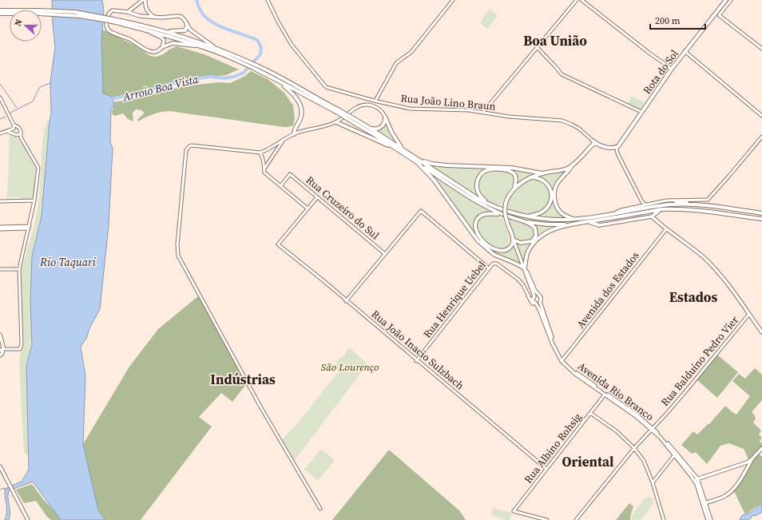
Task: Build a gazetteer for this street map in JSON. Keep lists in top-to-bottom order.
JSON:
{
  "streets": {
    "highway": ["Rota do Sol"],
    "main road": ["Avenida Rio Branco"],
    "street": [
      "Rua João Lino Braun",
      "Rua Cruzeiro do Sul",
      "Avenida dos Estados",
      "Rua Henrique Uebel",
      "Rua João Inacio Sulzbach",
      "Rua Balduíno Pedro Vier",
      "Rua Albino Rohsig"
    ]
  },
  "crossings": [
    ["Avenida dos Estados", "Avenida Rio Branco"],
    ["Rua Henrique Uebel", "Rua João Inacio Sulzbach"],
    ["Rua João Inacio Sulzbach", "Rua Albino Rohsig"],
    ["Rua Balduíno Pedro Vier", "Avenida Rio Branco"],
    ["Avenida Rio Branco", "Rua Albino Rohsig"]
  ],
  "districts": [
    "Boa União",
    "Estados",
    "Indústrias",
    "Oriental"
  ],
  "water": ["Arroio Boa Vista", "Rio Taquari"],
  "parks": ["São Lourenço"],
  "scale_bar": "200 m",
  "north": "left"
}
